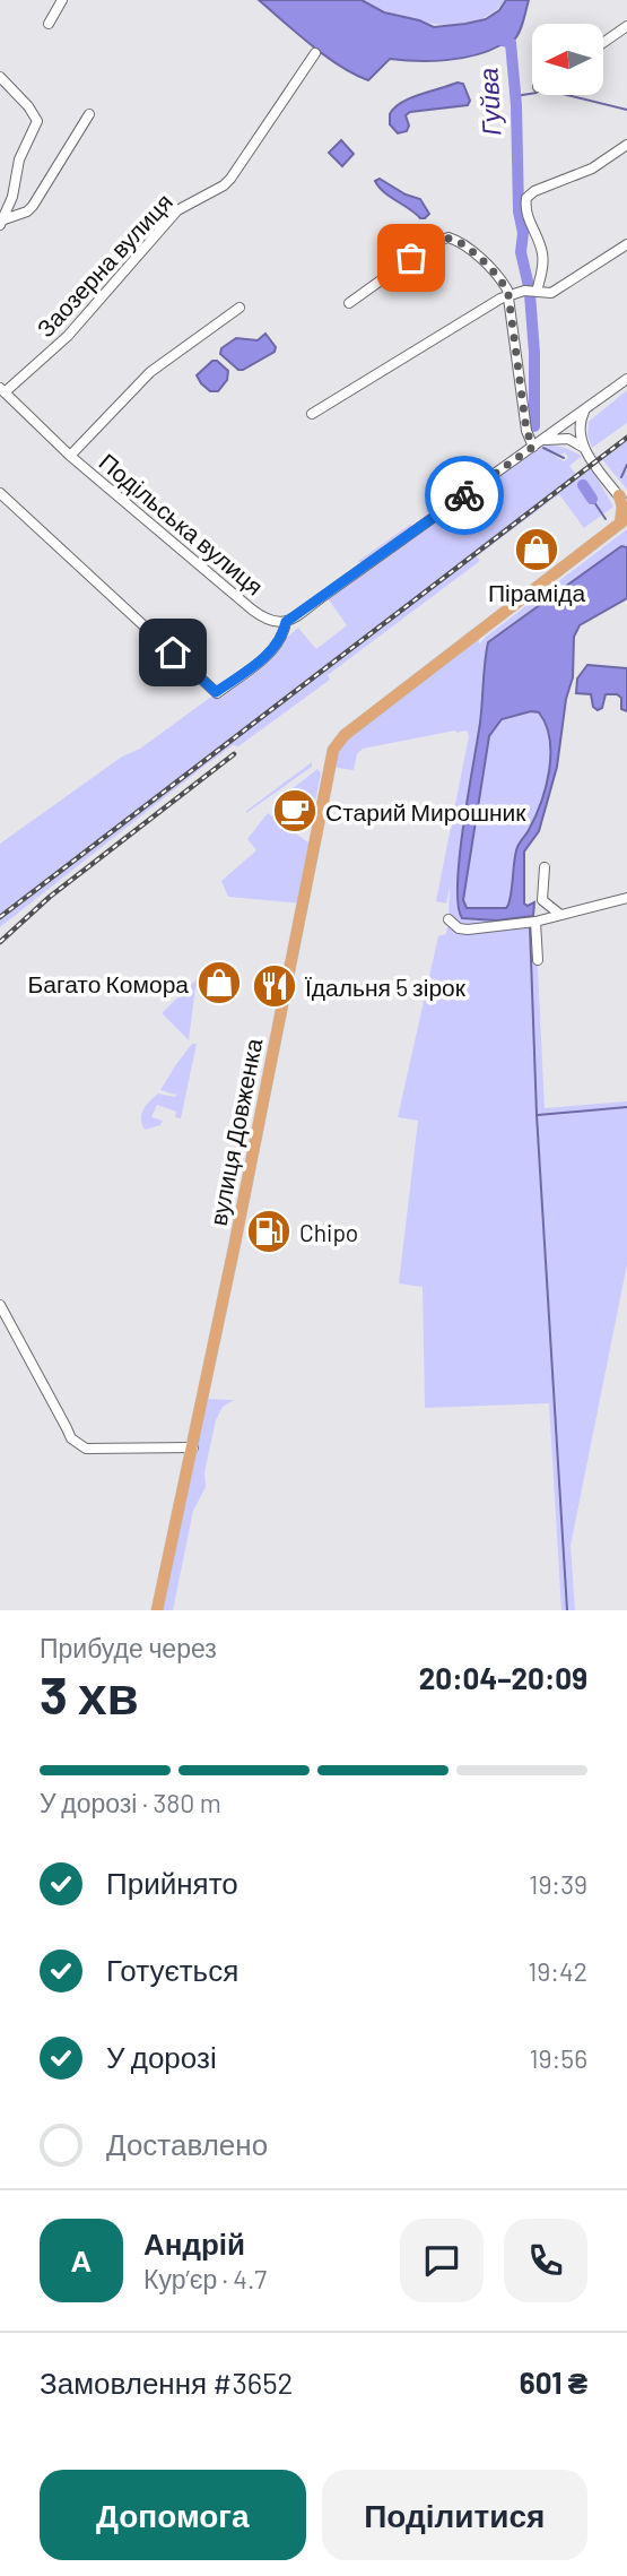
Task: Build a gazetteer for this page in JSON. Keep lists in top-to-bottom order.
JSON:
{
  "streets": {
    "main road": ["вулиця Довженка"],
    "street": ["Заозерна вулиця", "Подільська вулиця"]
  },
  "crossings": [
    ["Заозерна вулиця", "Подільська вулиця"]
  ],
  "water": ["Гуйва"],
  "places": {
    "shop": ["Піраміда", "Багато Комора"],
    "cafe": ["Старий Мирошник"],
    "restaurant": ["Їдальня 5 зірок"],
    "fuel station": ["Chipo"]
  },
  "north": "left",
  "page": {
    "heading": ["3 хв", "Прибуде через", "20:04–20:09"],
    "panel": [
      "Андрій",
      "Кур’єр · 4.7",
      "Замовлення #3652",
      "601 ₴"
    ],
    "bar": "У дорозі · 380 m",
    "list": [
      ["Прийнято", "19:39"],
      ["Готується", "19:42"],
      ["У дорозі", "19:56"],
      "Доставлено"
    ],
    "round": "А",
    "buttons": ["Допомога", "Поділитися"]
  }
}
